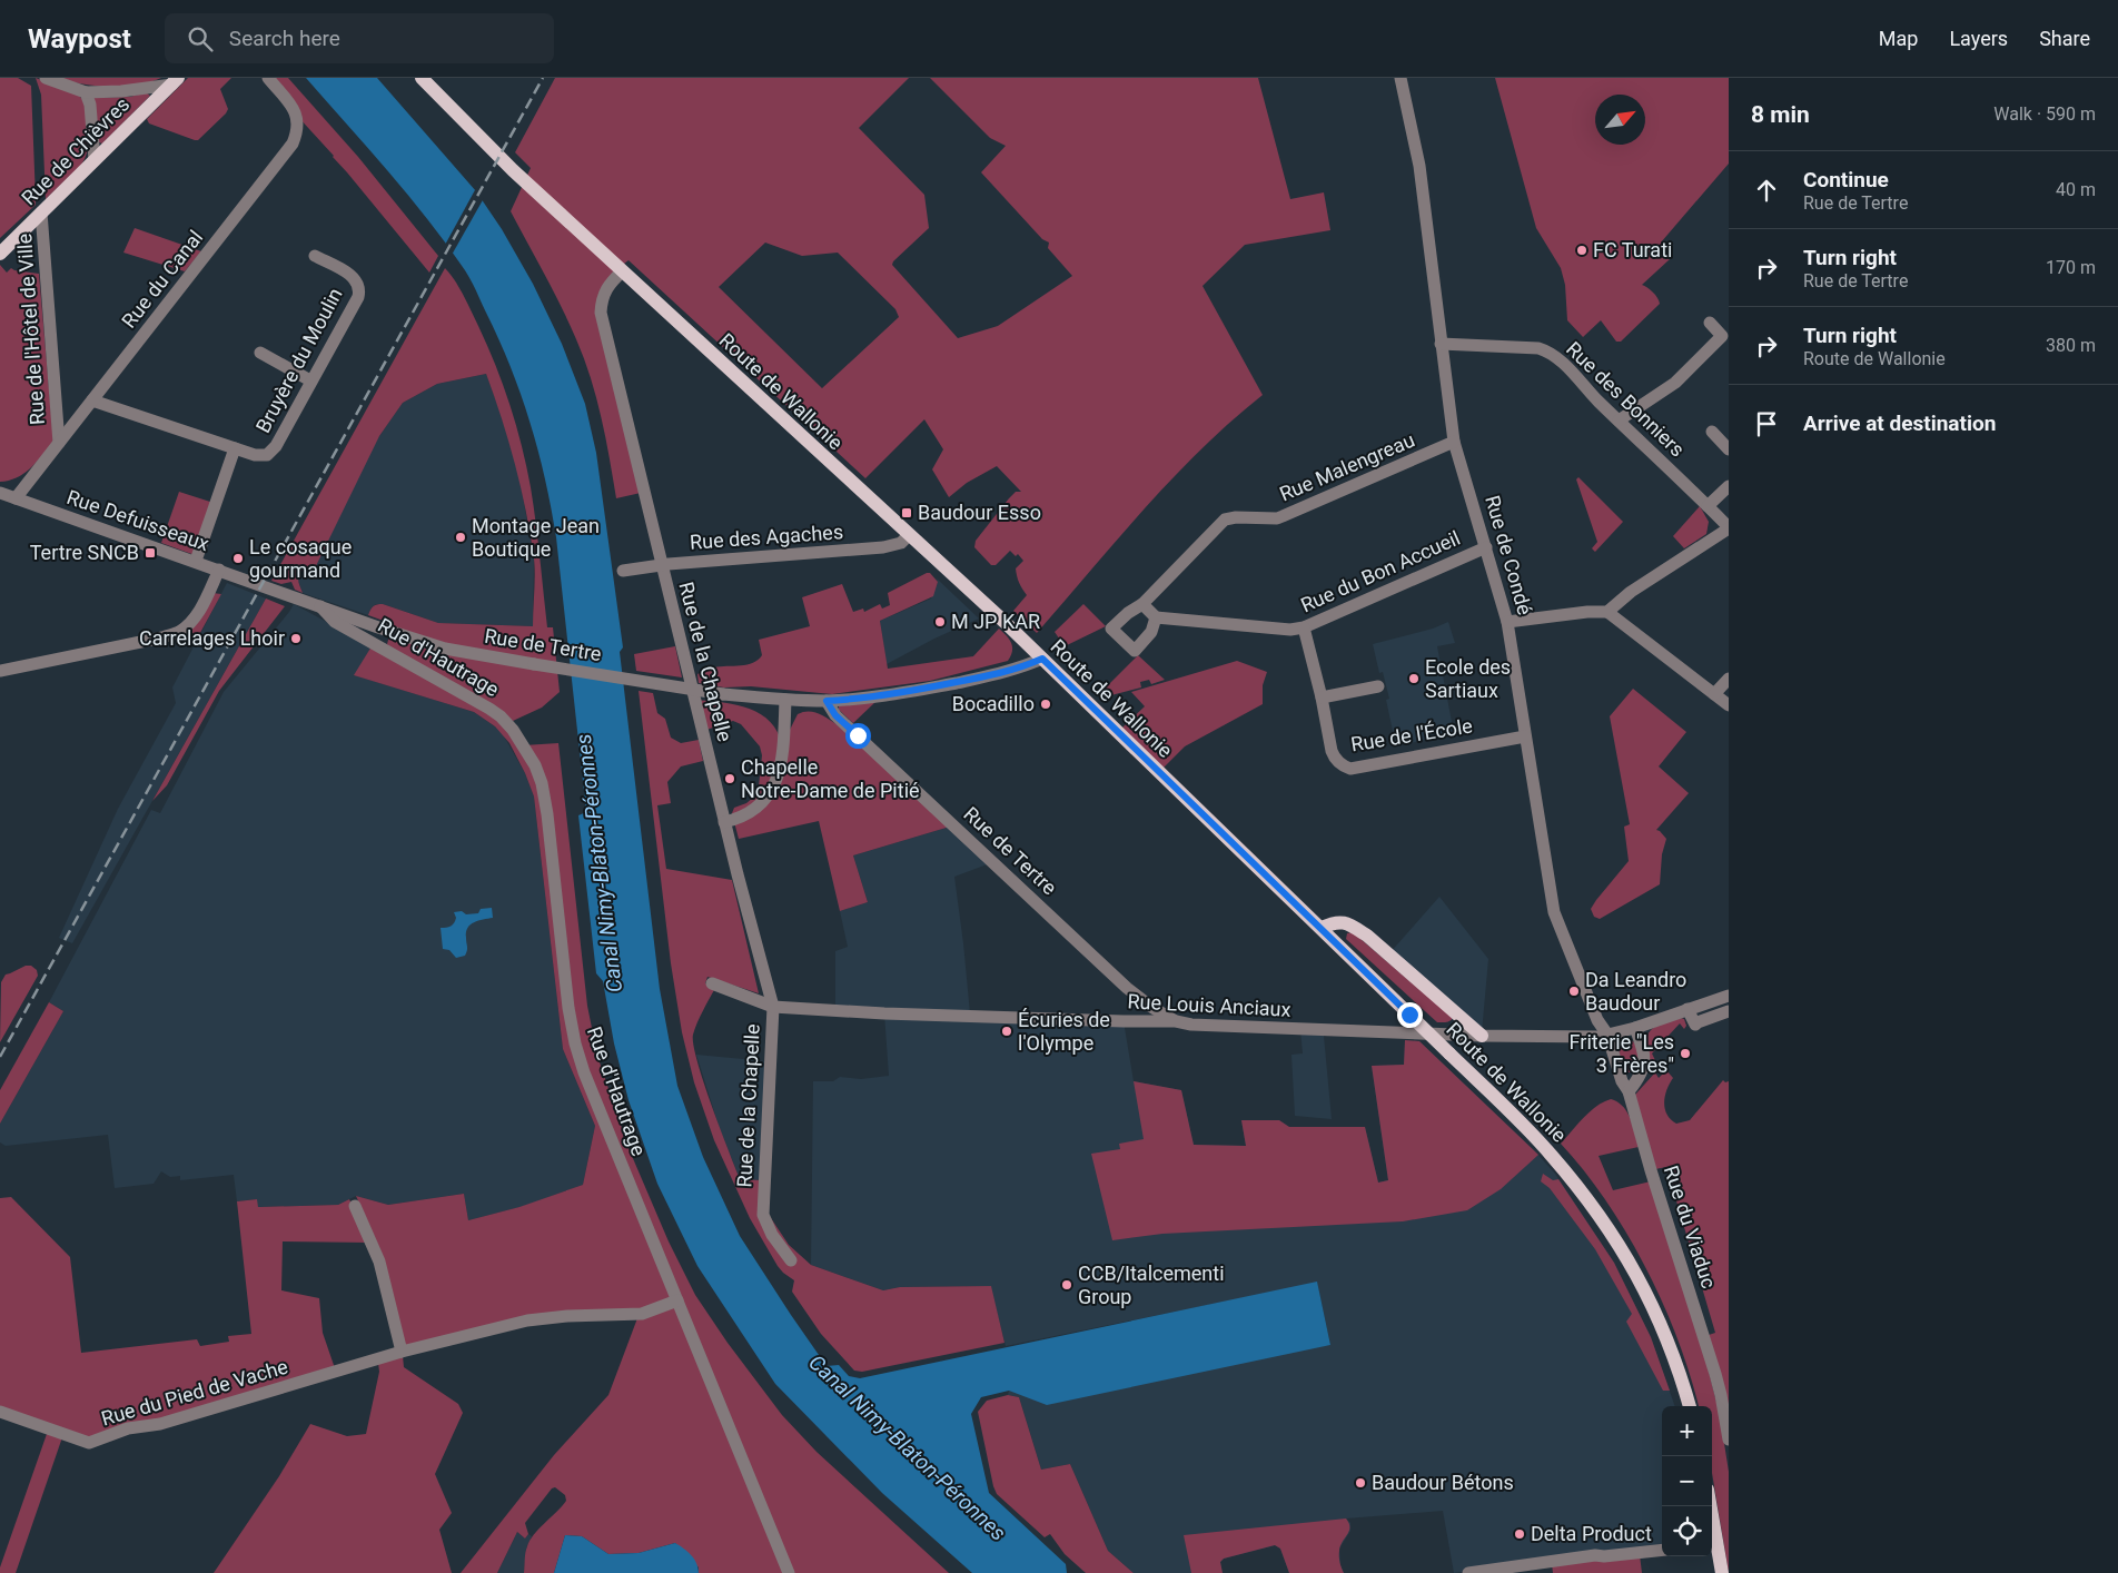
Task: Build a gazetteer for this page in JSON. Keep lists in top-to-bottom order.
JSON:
{
  "streets": {
    "main road": ["Rue de Chièvres", "Route de Wallonie"],
    "street": [
      "Rue du Canal",
      "Rue de l'Hôtel de Ville",
      "Bruyère du Moulin",
      "Rue des Bonniers",
      "Rue Malengreau",
      "Rue Defuisseaux",
      "Rue des Agaches",
      "Rue de Condé",
      "Rue du Bon Accueil",
      "Rue de Tertre",
      "Rue d'Hautrage",
      "Rue de la Chapelle",
      "Rue de l'École",
      "Rue Louis Anciaux",
      "Rue du Viaduc",
      "Rue du Pied de Vache"
    ]
  },
  "crossings": [
    ["Rue de Chièvres", "Rue de l'Hôtel de Ville"],
    ["Rue du Canal", "Rue de l'Hôtel de Ville"],
    ["Rue du Canal", "Bruyère du Moulin"],
    ["Rue du Canal", "Rue Defuisseaux"],
    ["Route de Wallonie", "Rue des Agaches"],
    ["Route de Wallonie", "Rue de Tertre"],
    ["Route de Wallonie", "Rue de la Chapelle"],
    ["Rue des Bonniers", "Rue de Condé"],
    ["Rue Malengreau", "Rue de Condé"],
    ["Rue Malengreau", "Rue du Bon Accueil"],
    ["Rue Defuisseaux", "Rue de Tertre"],
    ["Rue des Agaches", "Rue de la Chapelle"],
    ["Rue de Condé", "Rue du Bon Accueil"],
    ["Rue de Condé", "Rue de l'École"],
    ["Rue de Condé", "Rue Louis Anciaux"],
    ["Rue de Condé", "Rue du Viaduc"],
    ["Rue du Bon Accueil", "Rue de l'École"],
    ["Rue de Tertre", "Rue d'Hautrage"],
    ["Rue de Tertre", "Rue Louis Anciaux"],
    ["Rue d'Hautrage", "Rue du Pied de Vache"],
    ["Rue de la Chapelle", "Rue Louis Anciaux"],
    ["Rue Louis Anciaux", "Rue du Viaduc"]
  ],
  "water": ["Canal Nimy-Blaton-Péronnes"],
  "places": {
    "other": [
      "FC Turati",
      "Montage Jean Boutique",
      "Le cosaque gourmand",
      "M JP KAR",
      "Carrelages Lhoir",
      "Ecole des Sartiaux",
      "Bocadillo",
      "Chapelle Notre-Dame de Pitié",
      "Da Leandro Baudour",
      "Écuries de l'Olympe",
      "Friterie \"Les 3 Frères\"",
      "CCB/Italcementi Group",
      "Baudour Bétons",
      "Delta Product"
    ],
    "transit": ["Baudour Esso", "Tertre SNCB"]
  },
  "north": "top right",
  "page": {
    "header": "Waypost",
    "search": "Search here",
    "nav": ["Map", "Layers", "Share"],
    "heading": ["8 min", "Walk · 590 m"],
    "list": [
      ["Continue", "Rue de Tertre", "40 m"],
      ["Turn right", "Rue de Tertre", "170 m"],
      ["Turn right", "Route de Wallonie", "380 m"],
      "Arrive at destination"
    ],
    "map_buttons": ["+", "−"]
  }
}
